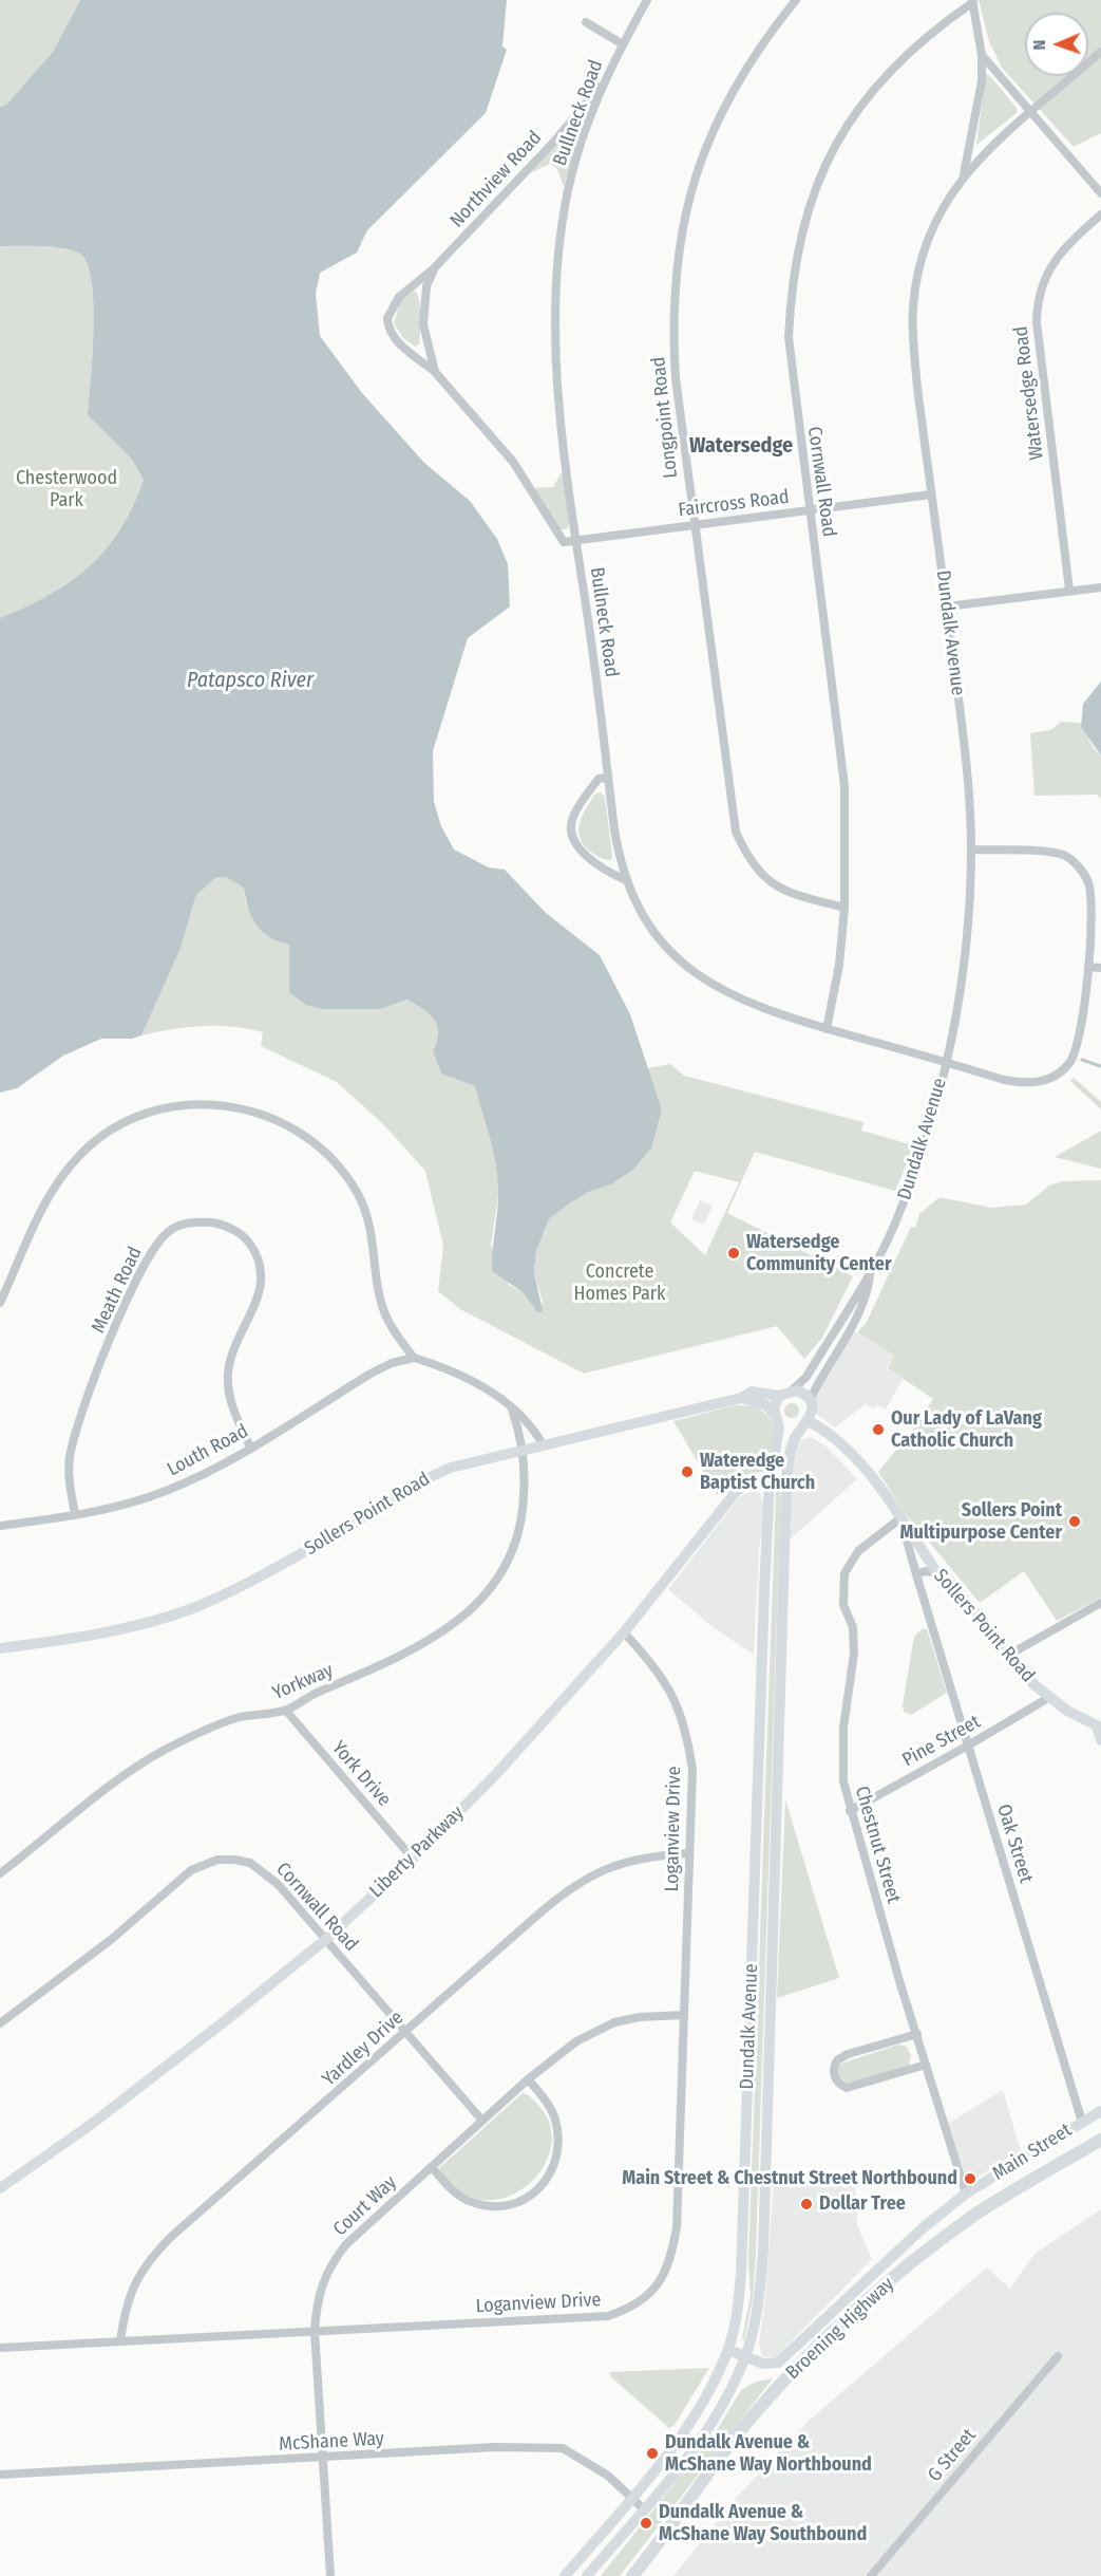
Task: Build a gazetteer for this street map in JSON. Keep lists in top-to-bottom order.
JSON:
{
  "streets": {
    "main road": [
      "Dundalk Avenue",
      "Sollers Point Road",
      "Liberty Parkway",
      "Main Street",
      "Broening Highway"
    ],
    "street": [
      "Bullneck Road",
      "Northview Road",
      "Watersedge Road",
      "Longpoint Road",
      "Cornwall Road",
      "Faircross Road",
      "Meath Road",
      "Louth Road",
      "Yorkway",
      "Pine Street",
      "York Drive",
      "Loganview Drive",
      "Oak Street",
      "Chestnut Street",
      "Yardley Drive",
      "Court Way",
      "McShane Way",
      "G Street"
    ]
  },
  "crossings": [
    ["Bullneck Road", "Northview Road"],
    ["Bullneck Road", "Cornwall Road"],
    ["Bullneck Road", "Faircross Road"],
    ["Bullneck Road", "Dundalk Avenue"],
    ["Northview Road", "Faircross Road"],
    ["Longpoint Road", "Cornwall Road"],
    ["Longpoint Road", "Faircross Road"],
    ["Cornwall Road", "Faircross Road"],
    ["Cornwall Road", "Liberty Parkway"],
    ["Cornwall Road", "Yardley Drive"],
    ["Cornwall Road", "Court Way"],
    ["Faircross Road", "Dundalk Avenue"],
    ["Dundalk Avenue", "Sollers Point Road"],
    ["Dundalk Avenue", "Liberty Parkway"],
    ["Dundalk Avenue", "Main Street"],
    ["Dundalk Avenue", "McShane Way"],
    ["Meath Road", "Louth Road"],
    ["Sollers Point Road", "Yorkway"],
    ["Sollers Point Road", "Pine Street"],
    ["Sollers Point Road", "Oak Street"],
    ["Sollers Point Road", "Chestnut Street"],
    ["Yorkway", "York Drive"],
    ["Pine Street", "Oak Street"],
    ["Pine Street", "Chestnut Street"],
    ["York Drive", "Liberty Parkway"],
    ["Loganview Drive", "Liberty Parkway"],
    ["Loganview Drive", "Yardley Drive"],
    ["Loganview Drive", "Court Way"],
    ["Oak Street", "Chestnut Street"],
    ["Oak Street", "Main Street"],
    ["Chestnut Street", "Main Street"],
    ["Court Way", "McShane Way"]
  ],
  "districts": ["Watersedge"],
  "water": ["Patapsco River"],
  "parks": ["Chesterwood Park", "Concrete Homes Park"],
  "places": [
    "Watersedge Community Center",
    "Our Lady of LaVang Catholic Church",
    "Wateredge Baptist Church",
    "Sollers Point Multipurpose Center",
    "Main Street & Chestnut Street Northbound",
    "Dollar Tree",
    "Dundalk Avenue & McShane Way Northbound",
    "Dundalk Avenue & McShane Way Southbound"
  ],
  "north": "left"
}
